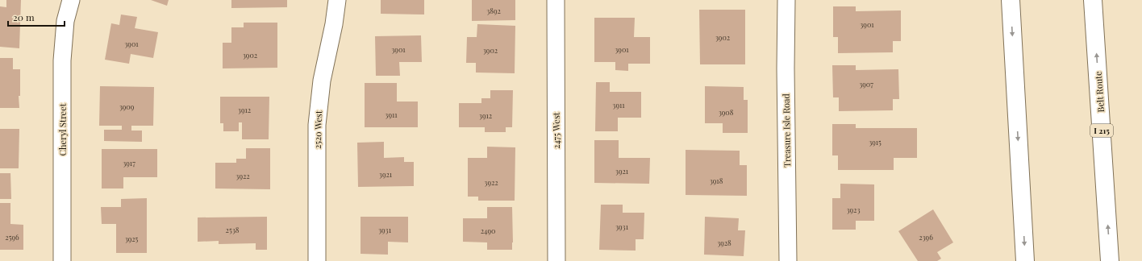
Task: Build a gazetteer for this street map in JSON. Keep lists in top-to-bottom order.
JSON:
{
  "streets": {
    "highway": ["Belt Route", "I 215"],
    "street": [
      "Cheryl Street",
      "2520 West",
      "2475 West",
      "Treasure Isle Road"
    ]
  },
  "house_numbers": [
    "3892",
    "3901",
    "3902",
    "3901",
    "3901",
    "3901",
    "3902",
    "3902",
    "3907",
    "3911",
    "3909",
    "3912",
    "3908",
    "3911",
    "3912",
    "3915",
    "3917",
    "3921",
    "3921",
    "3922",
    "3918",
    "3922",
    "3923",
    "3931",
    "2538",
    "3931",
    "2490",
    "2596",
    "2396",
    "3925",
    "3928"
  ],
  "scale_bar": "20 m"
}
